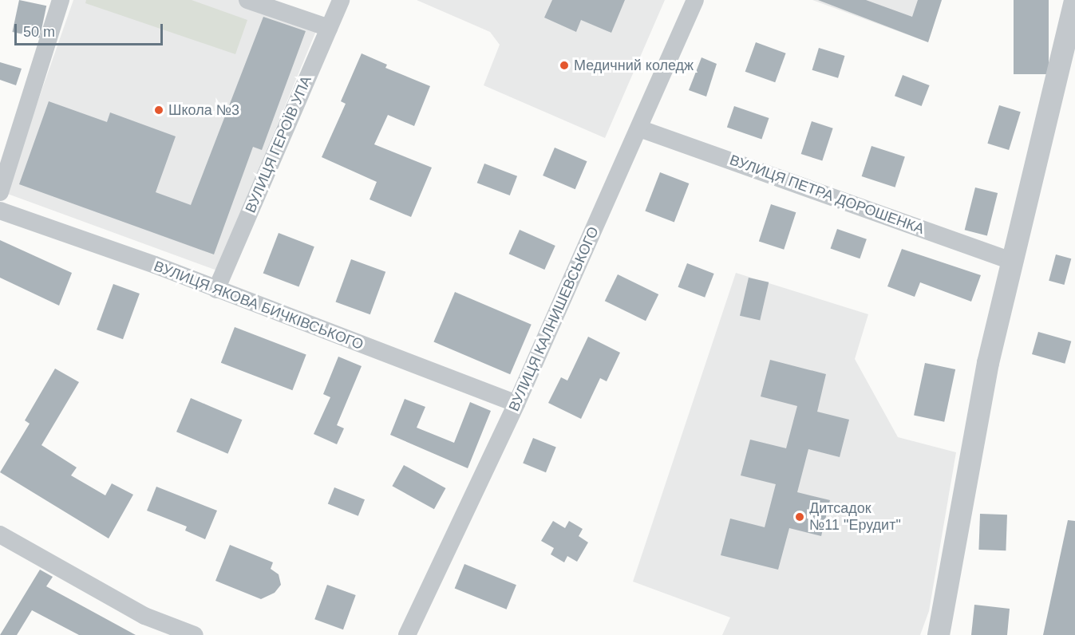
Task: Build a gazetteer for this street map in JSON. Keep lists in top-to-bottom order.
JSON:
{
  "streets": {
    "street": [
      "ВУЛИЦЯ ГЕРОЇВ УПА",
      "ВУЛИЦЯ ПЕТРА ДОРОШЕНКА",
      "ВУЛИЦЯ ЯКОВА БИЧКІВСЬКОГО",
      "ВУЛИЦЯ КАЛНИШЕВСЬКОГО"
    ]
  },
  "crossings": [
    ["ВУЛИЦЯ ГЕРОЇВ УПА", "ВУЛИЦЯ ЯКОВА БИЧКІВСЬКОГО"],
    ["ВУЛИЦЯ ПЕТРА ДОРОШЕНКА", "ВУЛИЦЯ КАЛНИШЕВСЬКОГО"],
    ["ВУЛИЦЯ ЯКОВА БИЧКІВСЬКОГО", "ВУЛИЦЯ КАЛНИШЕВСЬКОГО"]
  ],
  "places": ["Медичний коледж", "Школа №3", "Дитсадок №11 \"Ерудит\""],
  "scale_bar": "50 m"
}
